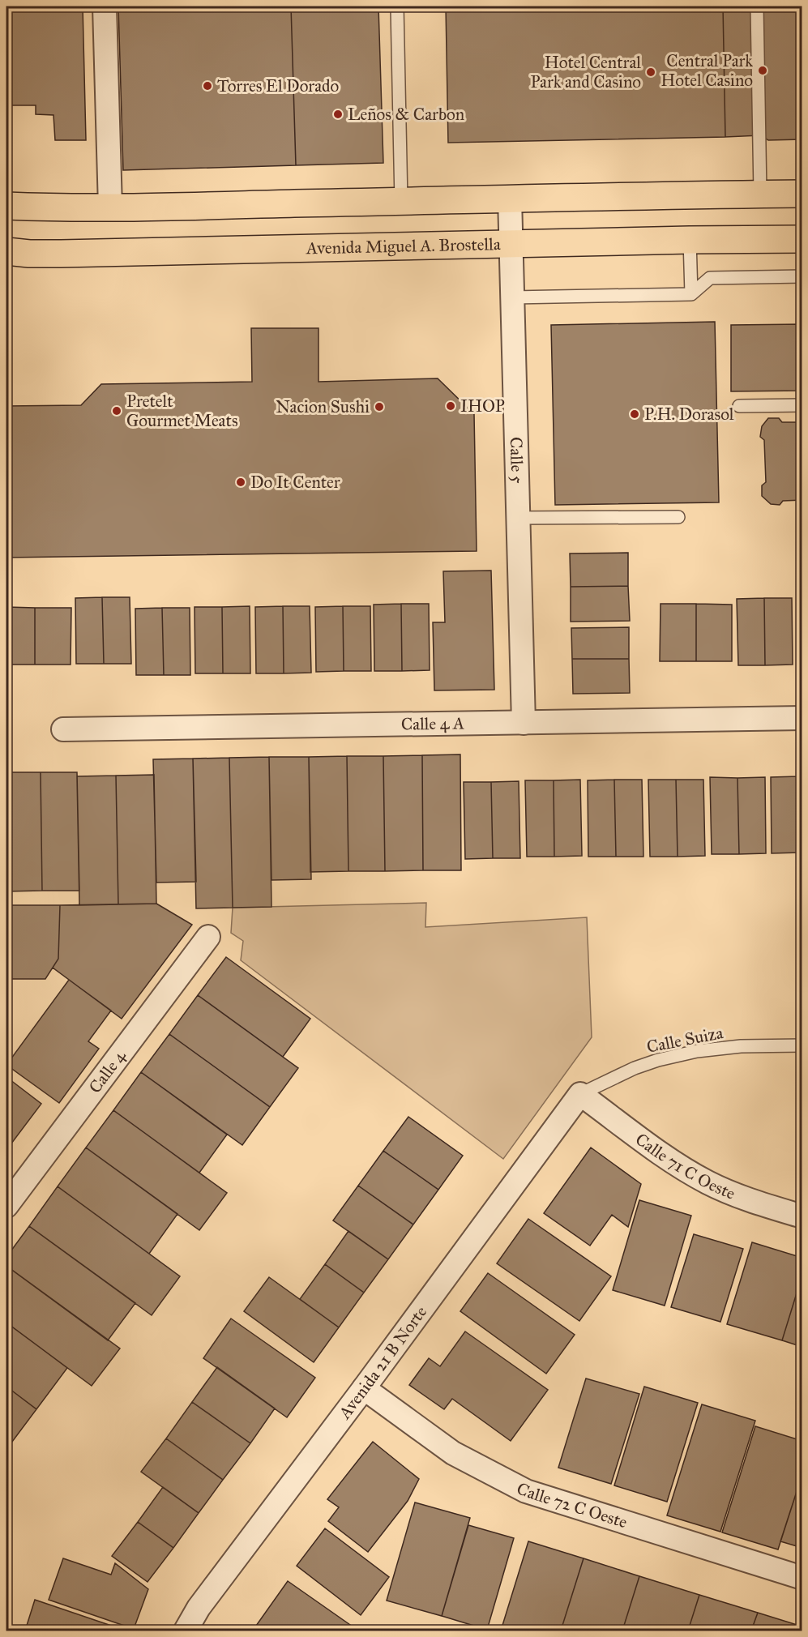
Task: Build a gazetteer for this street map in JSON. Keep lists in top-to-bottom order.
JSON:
{
  "streets": {
    "main road": ["Avenida Miguel A. Brostella"],
    "street": [
      "Calle 5",
      "Calle 4 A",
      "Calle 4",
      "Calle 71 C Oeste",
      "Avenida 21 B Norte",
      "Calle 72 C Oeste"
    ],
    "lane": ["Calle Suiza"]
  },
  "crossings": [
    ["Avenida Miguel A. Brostella", "Calle 5"],
    ["Calle 5", "Calle 4 A"],
    ["Calle Suiza", "Calle 71 C Oeste"],
    ["Calle Suiza", "Avenida 21 B Norte"],
    ["Calle 71 C Oeste", "Avenida 21 B Norte"],
    ["Avenida 21 B Norte", "Calle 72 C Oeste"]
  ],
  "places": [
    "Central Park Hotel Casino",
    "Hotel Central Park and Casino",
    "Torres El Dorado",
    "Leños & Carbon",
    "IHOP",
    "Nacion Sushi",
    "Pretelt Gourmet Meats",
    "P.H. Dorasol",
    "Do It Center"
  ]
}
